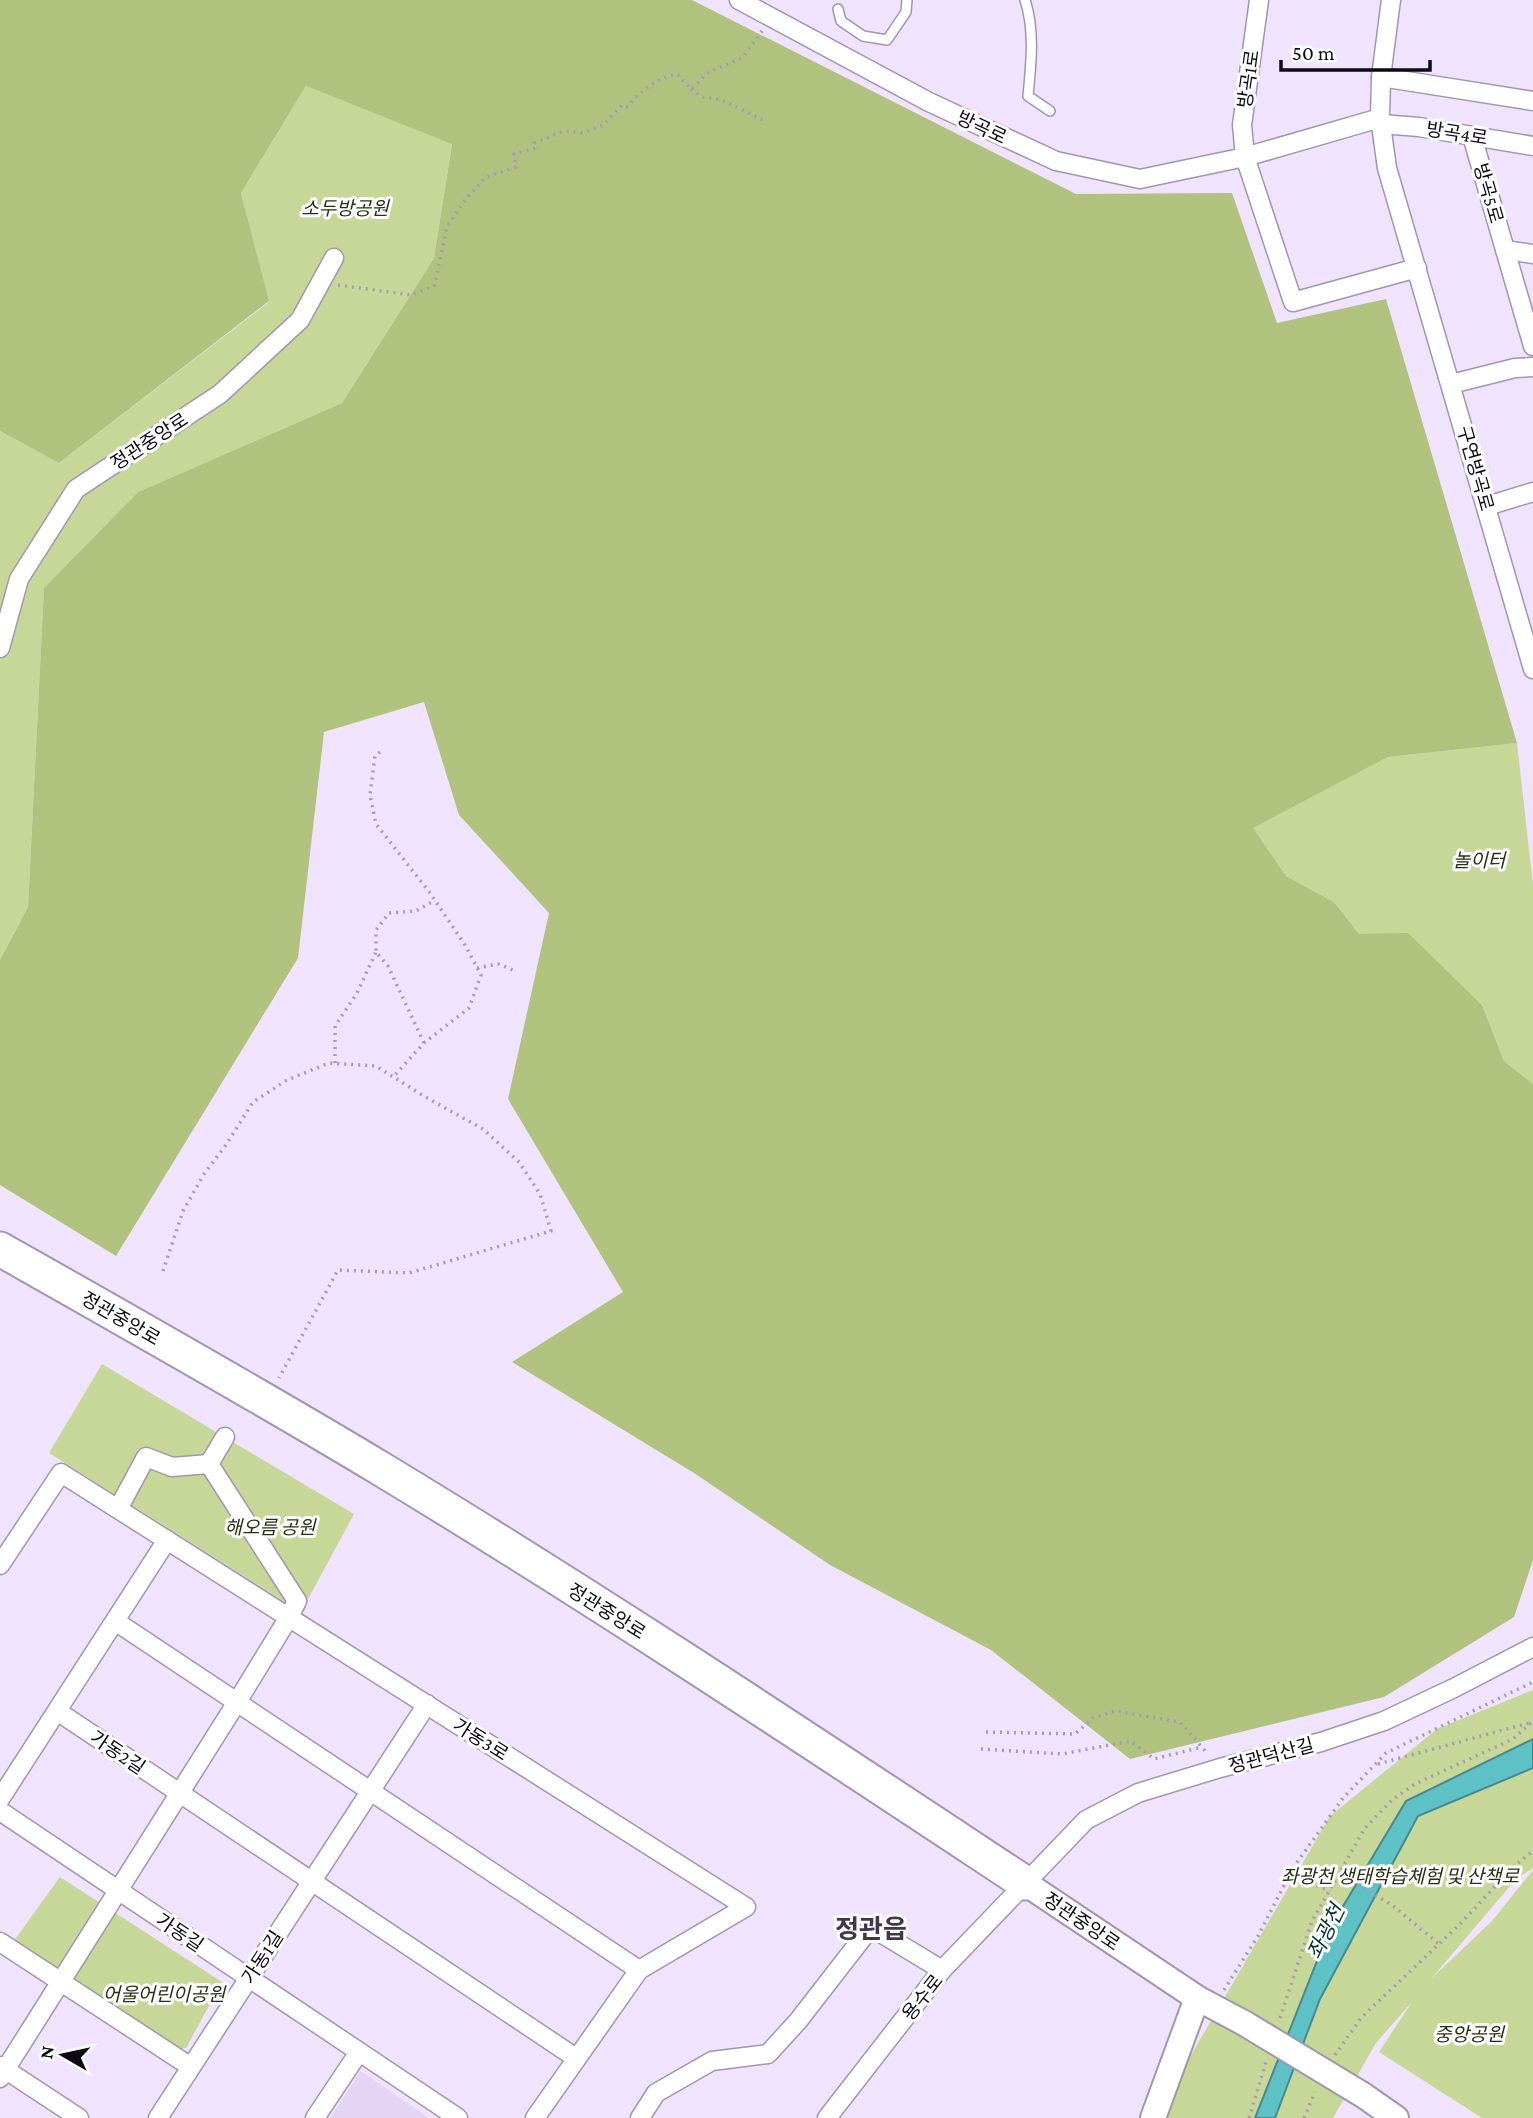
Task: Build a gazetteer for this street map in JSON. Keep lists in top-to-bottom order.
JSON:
{
  "streets": {
    "highway": ["정관중앙로"],
    "street": [
      "방곡1로",
      "방곡로",
      "방곡4로",
      "방곡5로",
      "구연방곡로",
      "가동3로",
      "가동2길",
      "정관덕산길",
      "가동길",
      "가동1길",
      "용수로"
    ]
  },
  "crossings": [
    ["방곡1로", "방곡로"],
    ["방곡로", "방곡4로"],
    ["방곡로", "구연방곡로"],
    ["방곡4로", "방곡5로"],
    ["방곡4로", "구연방곡로"],
    ["정관중앙로", "정관덕산길"],
    ["정관중앙로", "용수로"],
    ["가동3로", "가동1길"],
    ["정관덕산길", "용수로"],
    ["가동길", "가동1길"]
  ],
  "districts": ["정관읍"],
  "water": ["좌광천"],
  "parks": [
    "소두방공원",
    "놀이터",
    "해오름 공원",
    "좌광천 생태학습체험 및 산책로",
    "어울어린이공원",
    "중앙공원"
  ],
  "scale_bar": "50 m",
  "north": "left"
}
